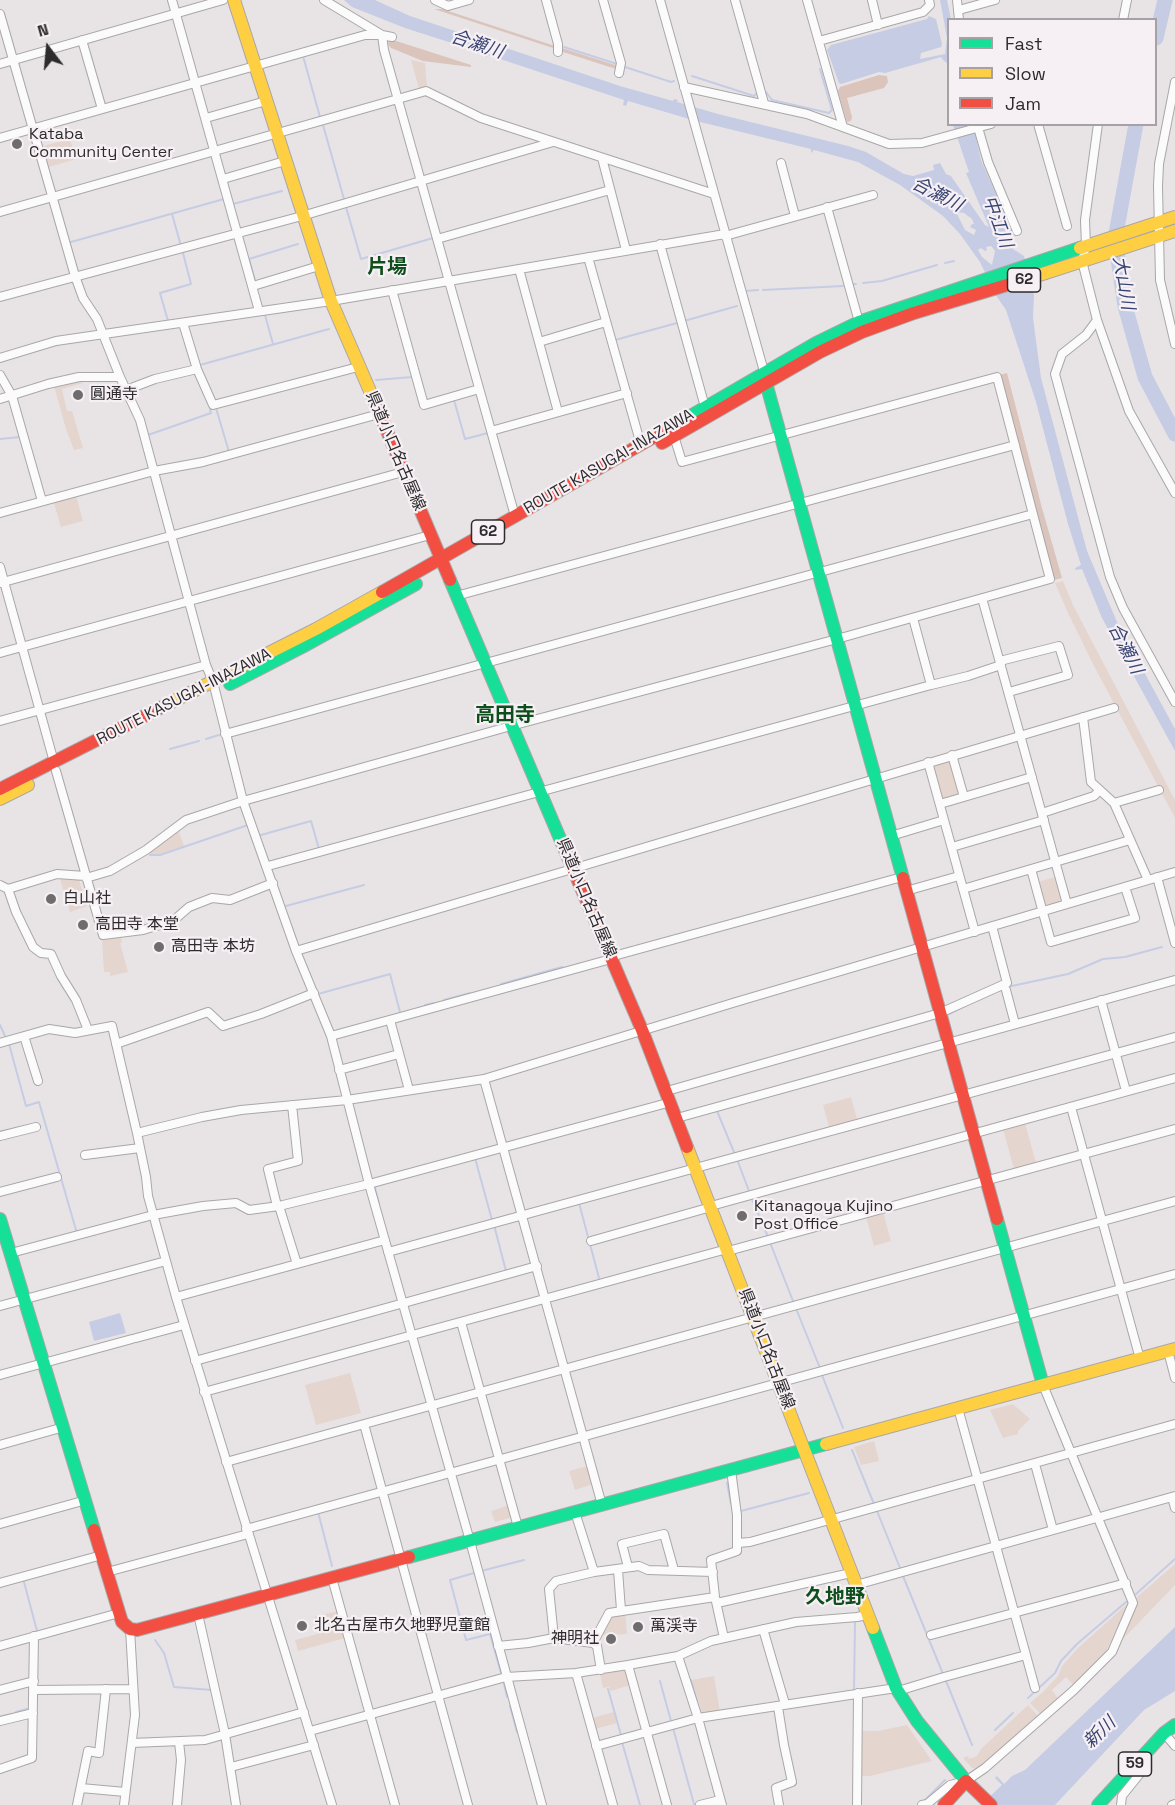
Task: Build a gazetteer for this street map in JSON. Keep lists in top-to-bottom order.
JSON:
{
  "streets": {
    "main road": [
      "62",
      "県道小口名古屋線",
      "ROUTE KASUGAI-INAZAWA",
      "59"
    ]
  },
  "crossings": [
    ["県道小口名古屋線", "ROUTE KASUGAI-INAZAWA"]
  ],
  "districts": ["片場", "高田寺", "久地野"],
  "water": [
    "合瀬川",
    "中江川",
    "大山川",
    "新川"
  ],
  "places": [
    "Kataba Community Center",
    "圓通寺",
    "白山社",
    "高田寺 本堂",
    "高田寺 本坊",
    "Kitanagoya Kujino Post Office",
    "北名古屋市久地野児童館",
    "萬渓寺",
    "神明社"
  ],
  "legend": ["Fast", "Slow", "Jam"],
  "north": "top"
}
